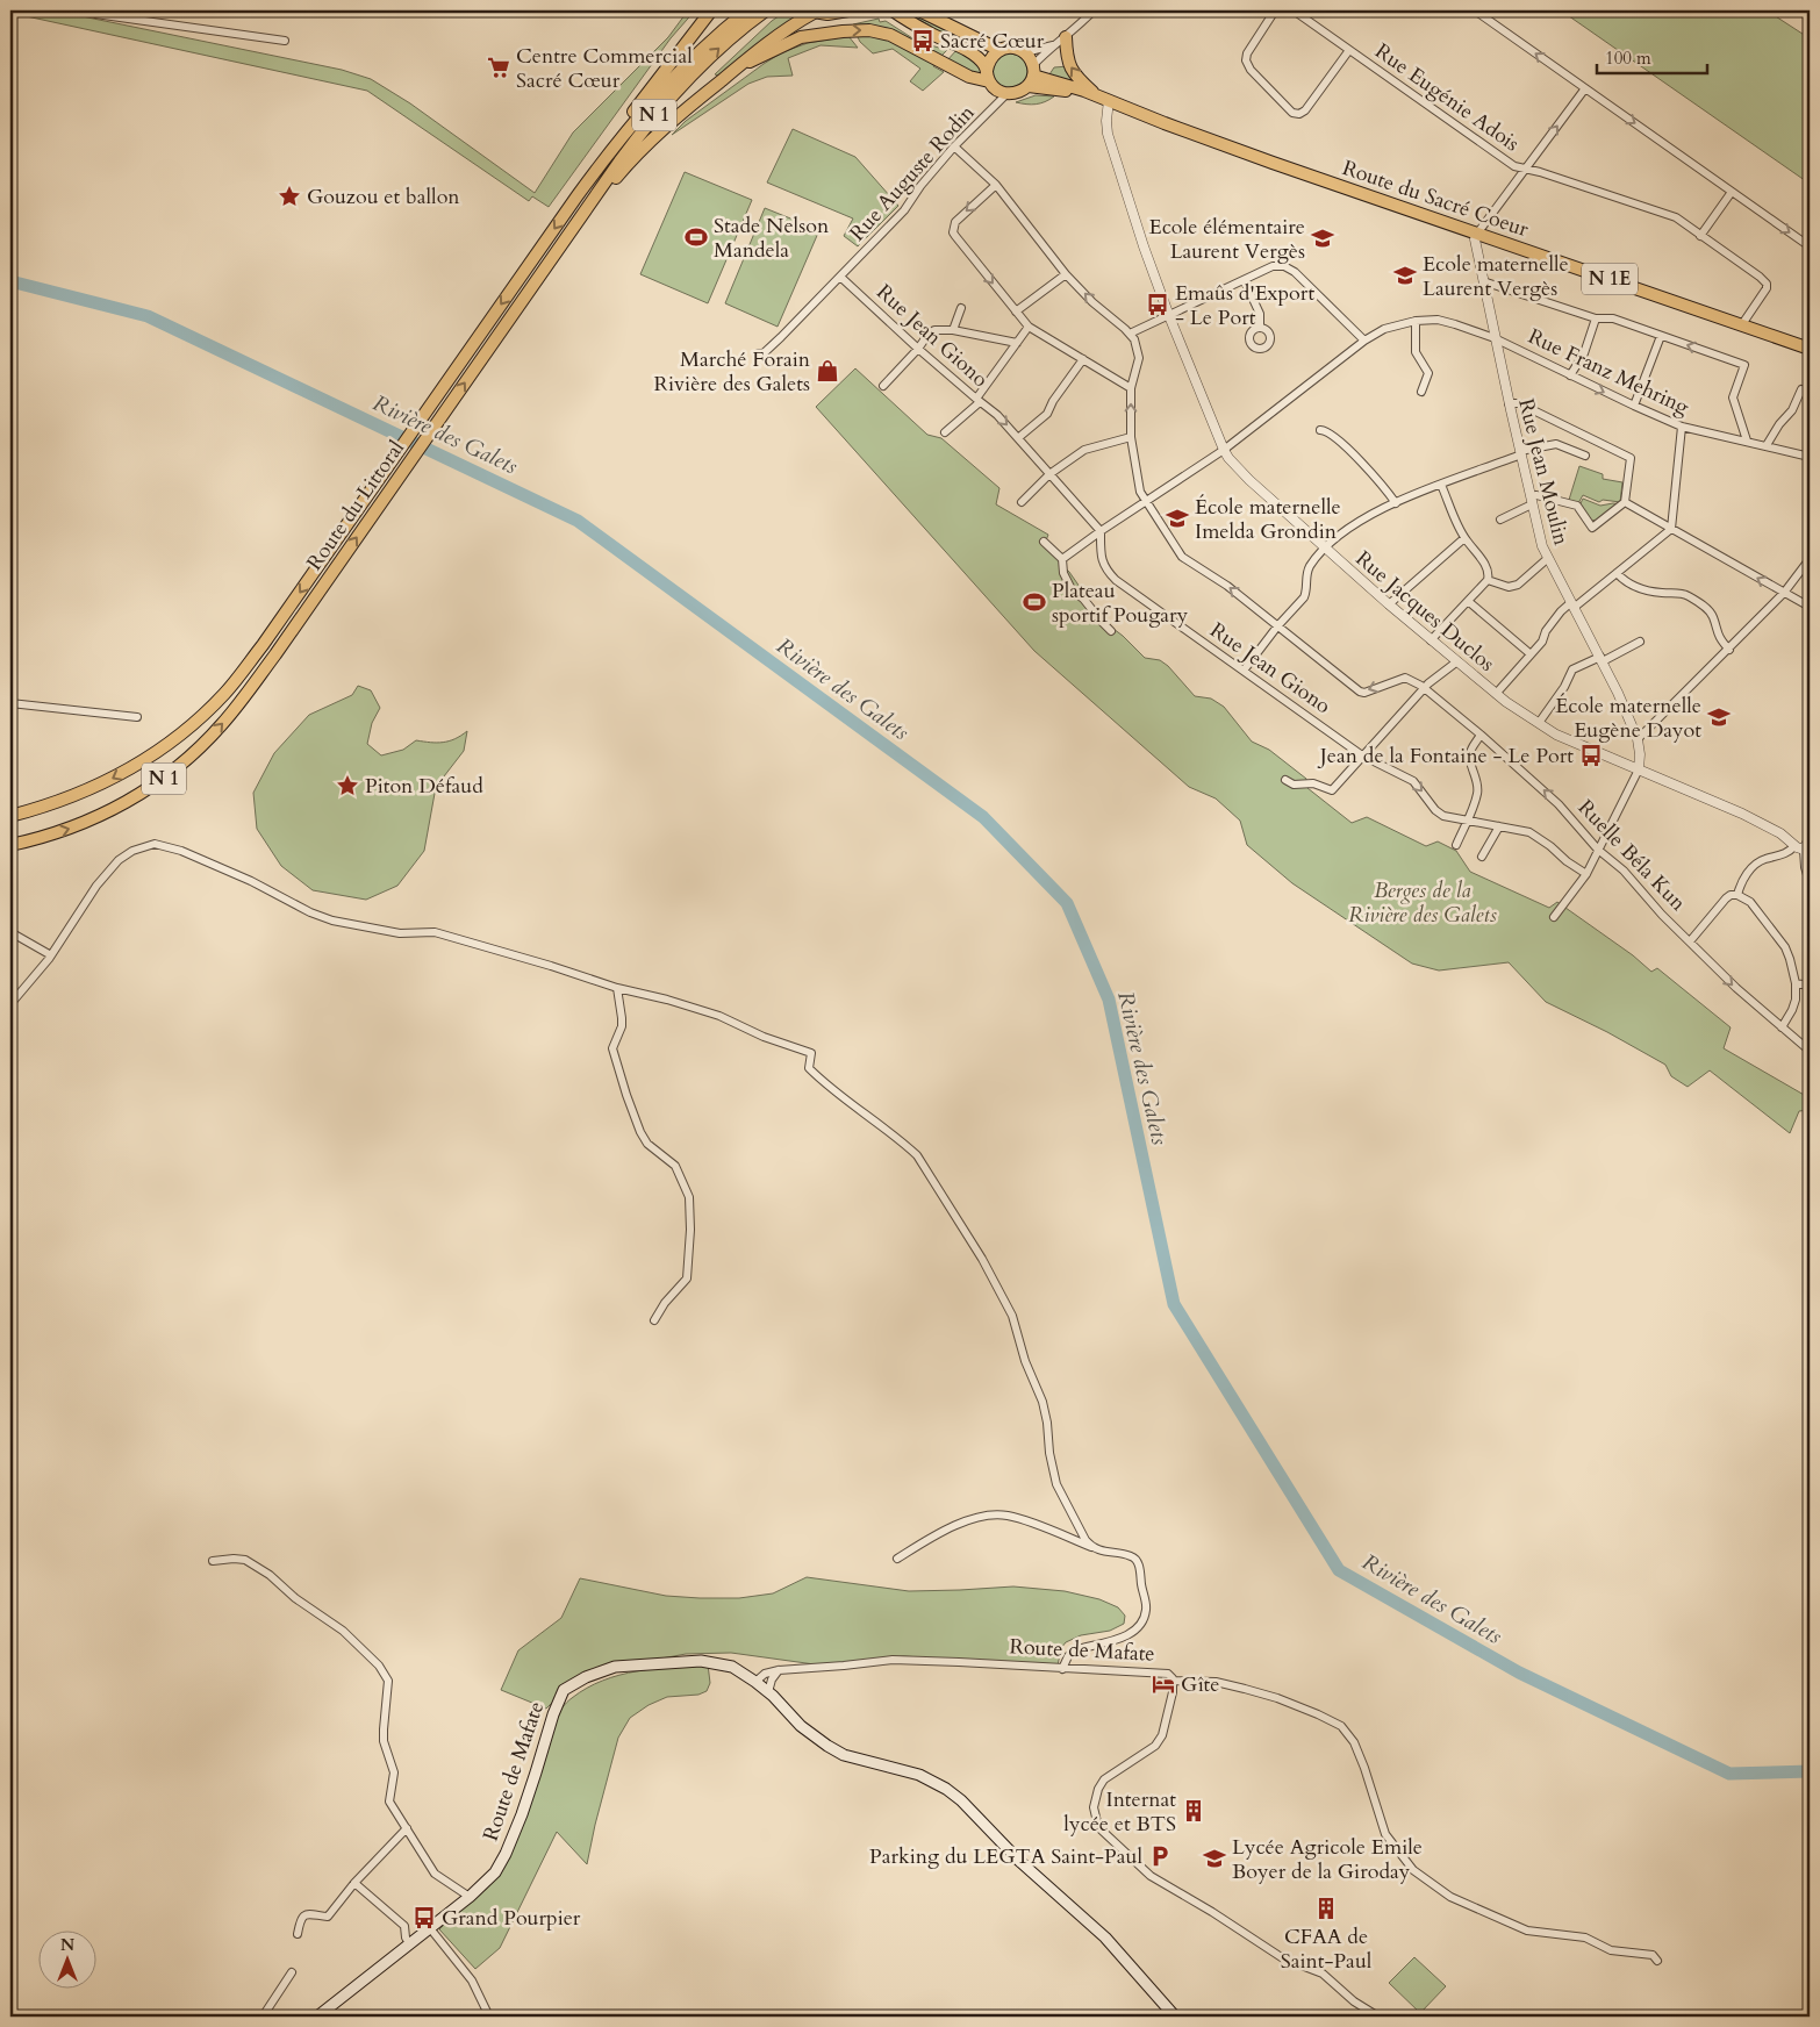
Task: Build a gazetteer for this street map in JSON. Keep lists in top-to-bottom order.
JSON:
{
  "streets": {
    "main road": [
      "N 1",
      "Route du Sacré Coeur",
      "N 1E",
      "Route du Littoral",
      "Route de Mafate"
    ],
    "street": [
      "Rue Eugénie Adois",
      "Rue Auguste Rodin",
      "Rue Jean Giono",
      "Rue Franz Mehring",
      "Rue Jean Moulin",
      "Rue Jacques Duclos",
      "Ruelle Béla Kun"
    ]
  },
  "crossings": [
    ["Rue Eugénie Adois", "Route du Sacré Coeur"],
    ["Rue Auguste Rodin", "Route du Sacré Coeur"],
    ["Rue Auguste Rodin", "Rue Jean Giono"],
    ["Route du Sacré Coeur", "Rue Jean Moulin"],
    ["Route du Sacré Coeur", "Rue Jacques Duclos"],
    ["Rue Jean Giono", "Rue Franz Mehring"],
    ["Rue Franz Mehring", "Rue Jean Moulin"],
    ["Rue Franz Mehring", "Rue Jacques Duclos"],
    ["Rue Jean Moulin", "Rue Jacques Duclos"]
  ],
  "water": ["Rivière des Galets"],
  "parks": ["Berges de la Rivière des Galets"],
  "places": {
    "bus stop": [
      "Sacré Cœur",
      "Emaûs d'Export - Le Port",
      "Jean de la Fontaine - Le Port",
      "Grand Pourpier"
    ],
    "supermarket": ["Centre Commercial Sacré Cœur"],
    "place": ["Gouzou et ballon", "Piton Défaud"],
    "sports": ["Stade Nelson Mandela", "Plateau sportif Pougary"],
    "school or university": [
      "Ecole élémentaire Laurent Vergès",
      "Ecole maternelle Laurent Vergès",
      "École maternelle Imelda Grondin",
      "École maternelle Eugène Dayot",
      "Lycée Agricole Emile Boyer de la Giroday"
    ],
    "shop": ["Marché Forain Rivière des Galets"],
    "hotel": ["Gîte"],
    "building": ["Internat lycée et BTS", "CFAA de Saint-Paul"],
    "parking": ["Parking du LEGTA Saint-Paul"]
  },
  "scale_bar": "100 m",
  "north": "top"
}
